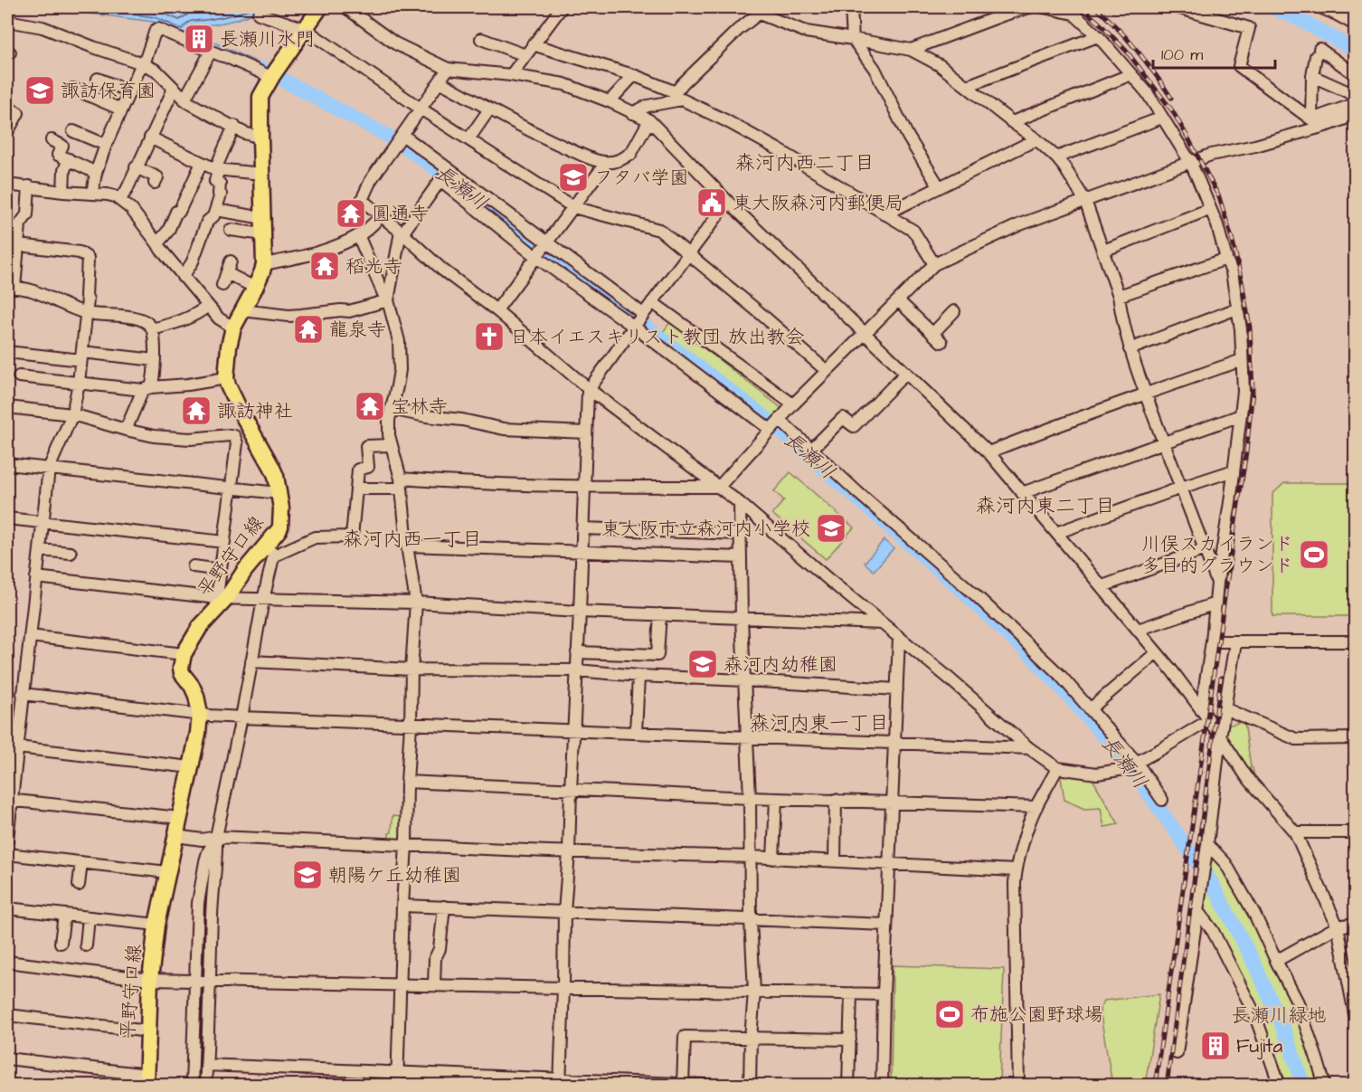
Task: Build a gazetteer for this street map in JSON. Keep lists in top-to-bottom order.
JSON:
{
  "streets": {
    "main road": ["平野守口線"]
  },
  "districts": [
    "森河内西二丁目",
    "森河内東二丁目",
    "森河内西一丁目",
    "森河内東一丁目"
  ],
  "water": ["長瀬川"],
  "parks": ["長瀬川緑地"],
  "places": {
    "building": ["長瀬川水門", "Fujita"],
    "school or university": [
      "諏訪保育園",
      "フタバ学園",
      "東大阪市立森河内小学校",
      "森河内幼稚園",
      "朝陽ケ丘幼稚園"
    ],
    "public building": ["東大阪森河内郵便局"],
    "temple": [
      "圓通寺",
      "稻光寺",
      "龍泉寺",
      "宝林寺",
      "諏訪神社"
    ],
    "church": ["日本イエスキリスト教団 放出教会"],
    "sports": ["川俣スカイランド 多目的グラウンド", "布施公園野球場"]
  },
  "scale_bar": "100 m"
}
